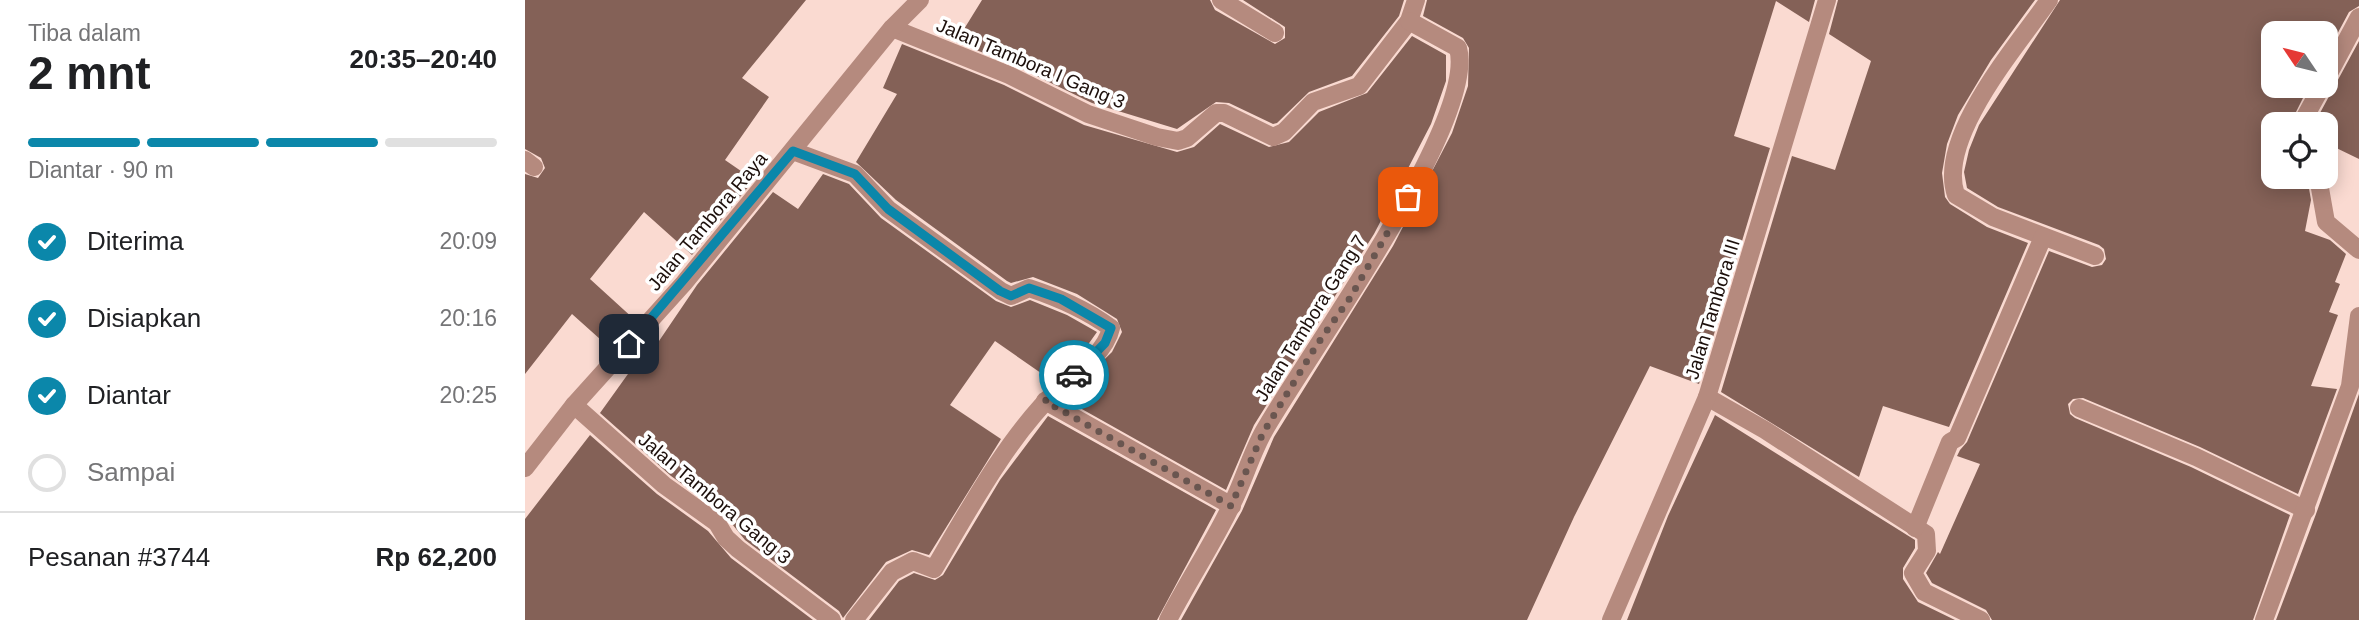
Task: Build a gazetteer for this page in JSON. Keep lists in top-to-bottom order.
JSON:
{
  "streets": {
    "street": [
      "Jalan Tambora I Gang 3",
      "Jalan Tambora Raya",
      "Jalan Tambora III",
      "Jalan Tambora Gang 7",
      "Jalan Tambora Gang 3"
    ]
  },
  "crossings": [
    ["Jalan Tambora I Gang 3", "Jalan Tambora Raya"],
    ["Jalan Tambora I Gang 3", "Jalan Tambora Gang 7"],
    ["Jalan Tambora Raya", "Jalan Tambora Gang 3"]
  ],
  "north": "top left",
  "page": {
    "heading": ["2 mnt", "Tiba dalam", "20:35–20:40"],
    "panel": ["Pesanan #3744", "Rp 62,200"],
    "bar": "Diantar · 90 m",
    "list": [
      ["Diterima", "20:09"],
      ["Disiapkan", "20:16"],
      ["Diantar", "20:25"],
      "Sampai"
    ]
  }
}
